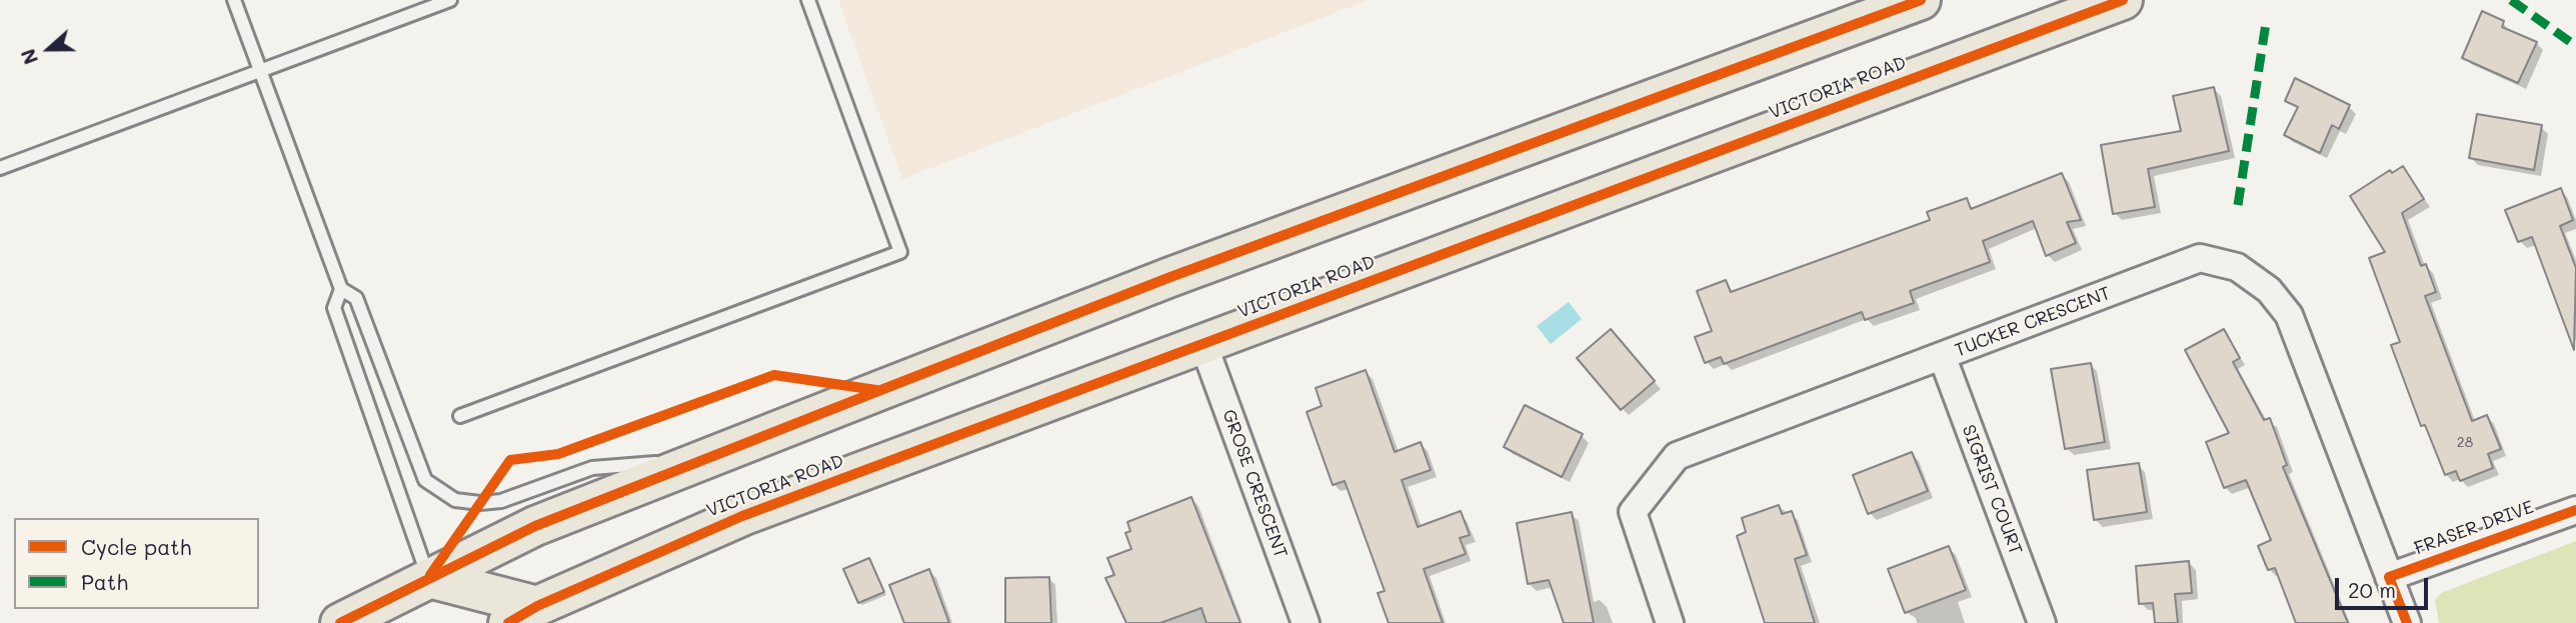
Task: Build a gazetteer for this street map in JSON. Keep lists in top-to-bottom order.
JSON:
{
  "streets": {
    "highway": ["VICTORIA ROAD"],
    "street": [
      "TUCKER CRESCENT",
      "GROSE CRESCENT",
      "SIGRIST COURT",
      "FRASER DRIVE"
    ]
  },
  "crossings": [
    ["VICTORIA ROAD", "GROSE CRESCENT"],
    ["TUCKER CRESCENT", "SIGRIST COURT"],
    ["TUCKER CRESCENT", "FRASER DRIVE"]
  ],
  "house_numbers": ["28"],
  "legend": ["Cycle path", "Path"],
  "scale_bar": "20 m",
  "north": "left"
}
